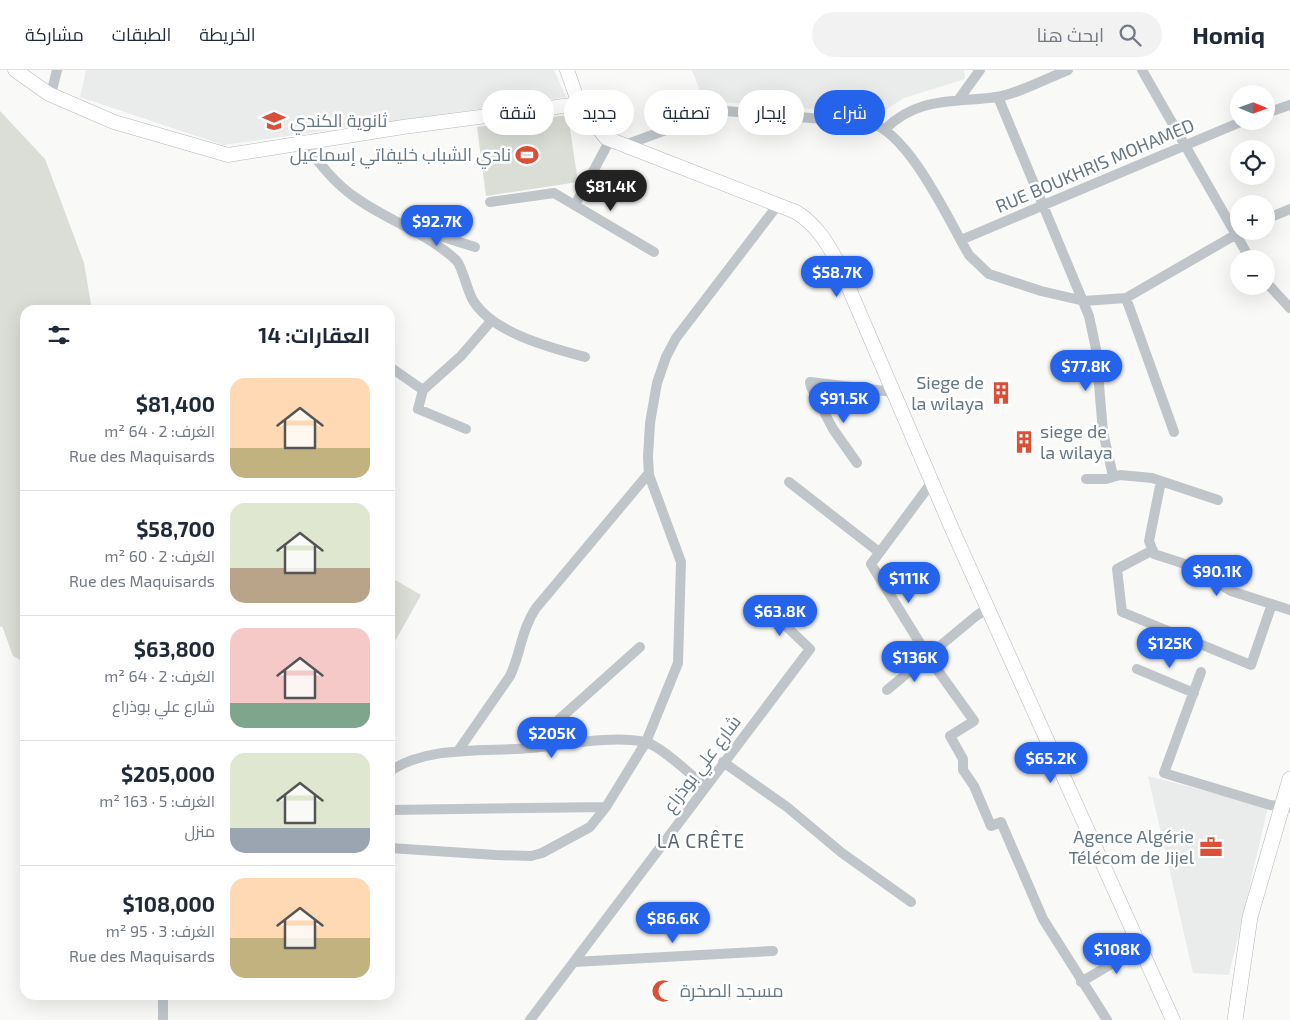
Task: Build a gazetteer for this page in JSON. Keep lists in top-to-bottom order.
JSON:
{
  "streets": {
    "street": ["RUE BOUKHRIS MOHAMED", "شارع علي بوذراع"]
  },
  "districts": ["LA CRÊTE"],
  "places": {
    "school or university": ["ثانوية الكندي"],
    "sports": ["نادي الشباب خليفاتي إسماعيل"],
    "building": ["Siege de la wilaya", "siege de la wilaya"],
    "office": ["Agence Algérie Télécom de Jijel"],
    "mosque": ["مسجد الصخرة"]
  },
  "north": "right",
  "page": {
    "header": "Homiq",
    "search": "ابحث هنا",
    "nav": ["الخريطة", "الطبقات", "مشاركة"],
    "map_buttons": ["+", "−"],
    "chip": [
      "شراء",
      "إيجار",
      "تصفية",
      "جديد",
      "شقة"
    ],
    "price": [
      "$81.4K",
      "$92.7K",
      "$58.7K",
      "$77.8K",
      "$91.5K",
      "$90.1K",
      "$111K",
      "$63.8K",
      "$125K",
      "$136K",
      "$205K",
      "$65.2K",
      "$86.6K",
      "$108K"
    ],
    "heading": "العقارات: 14",
    "list": [
      {
        "name": "$81,400",
        "note": "الغرف: 2 · 64 m² · Rue des Maquisards"
      },
      {
        "name": "$58,700",
        "note": "الغرف: 2 · 60 m² · Rue des Maquisards"
      },
      {
        "name": "$63,800",
        "note": "الغرف: 2 · 64 m² · شارع علي بوذراع"
      },
      {
        "name": "$205,000",
        "note": "الغرف: 5 · 163 m² · منزل"
      },
      {
        "name": "$108,000",
        "note": "الغرف: 3 · 95 m² · Rue des Maquisards"
      }
    ]
  }
}
